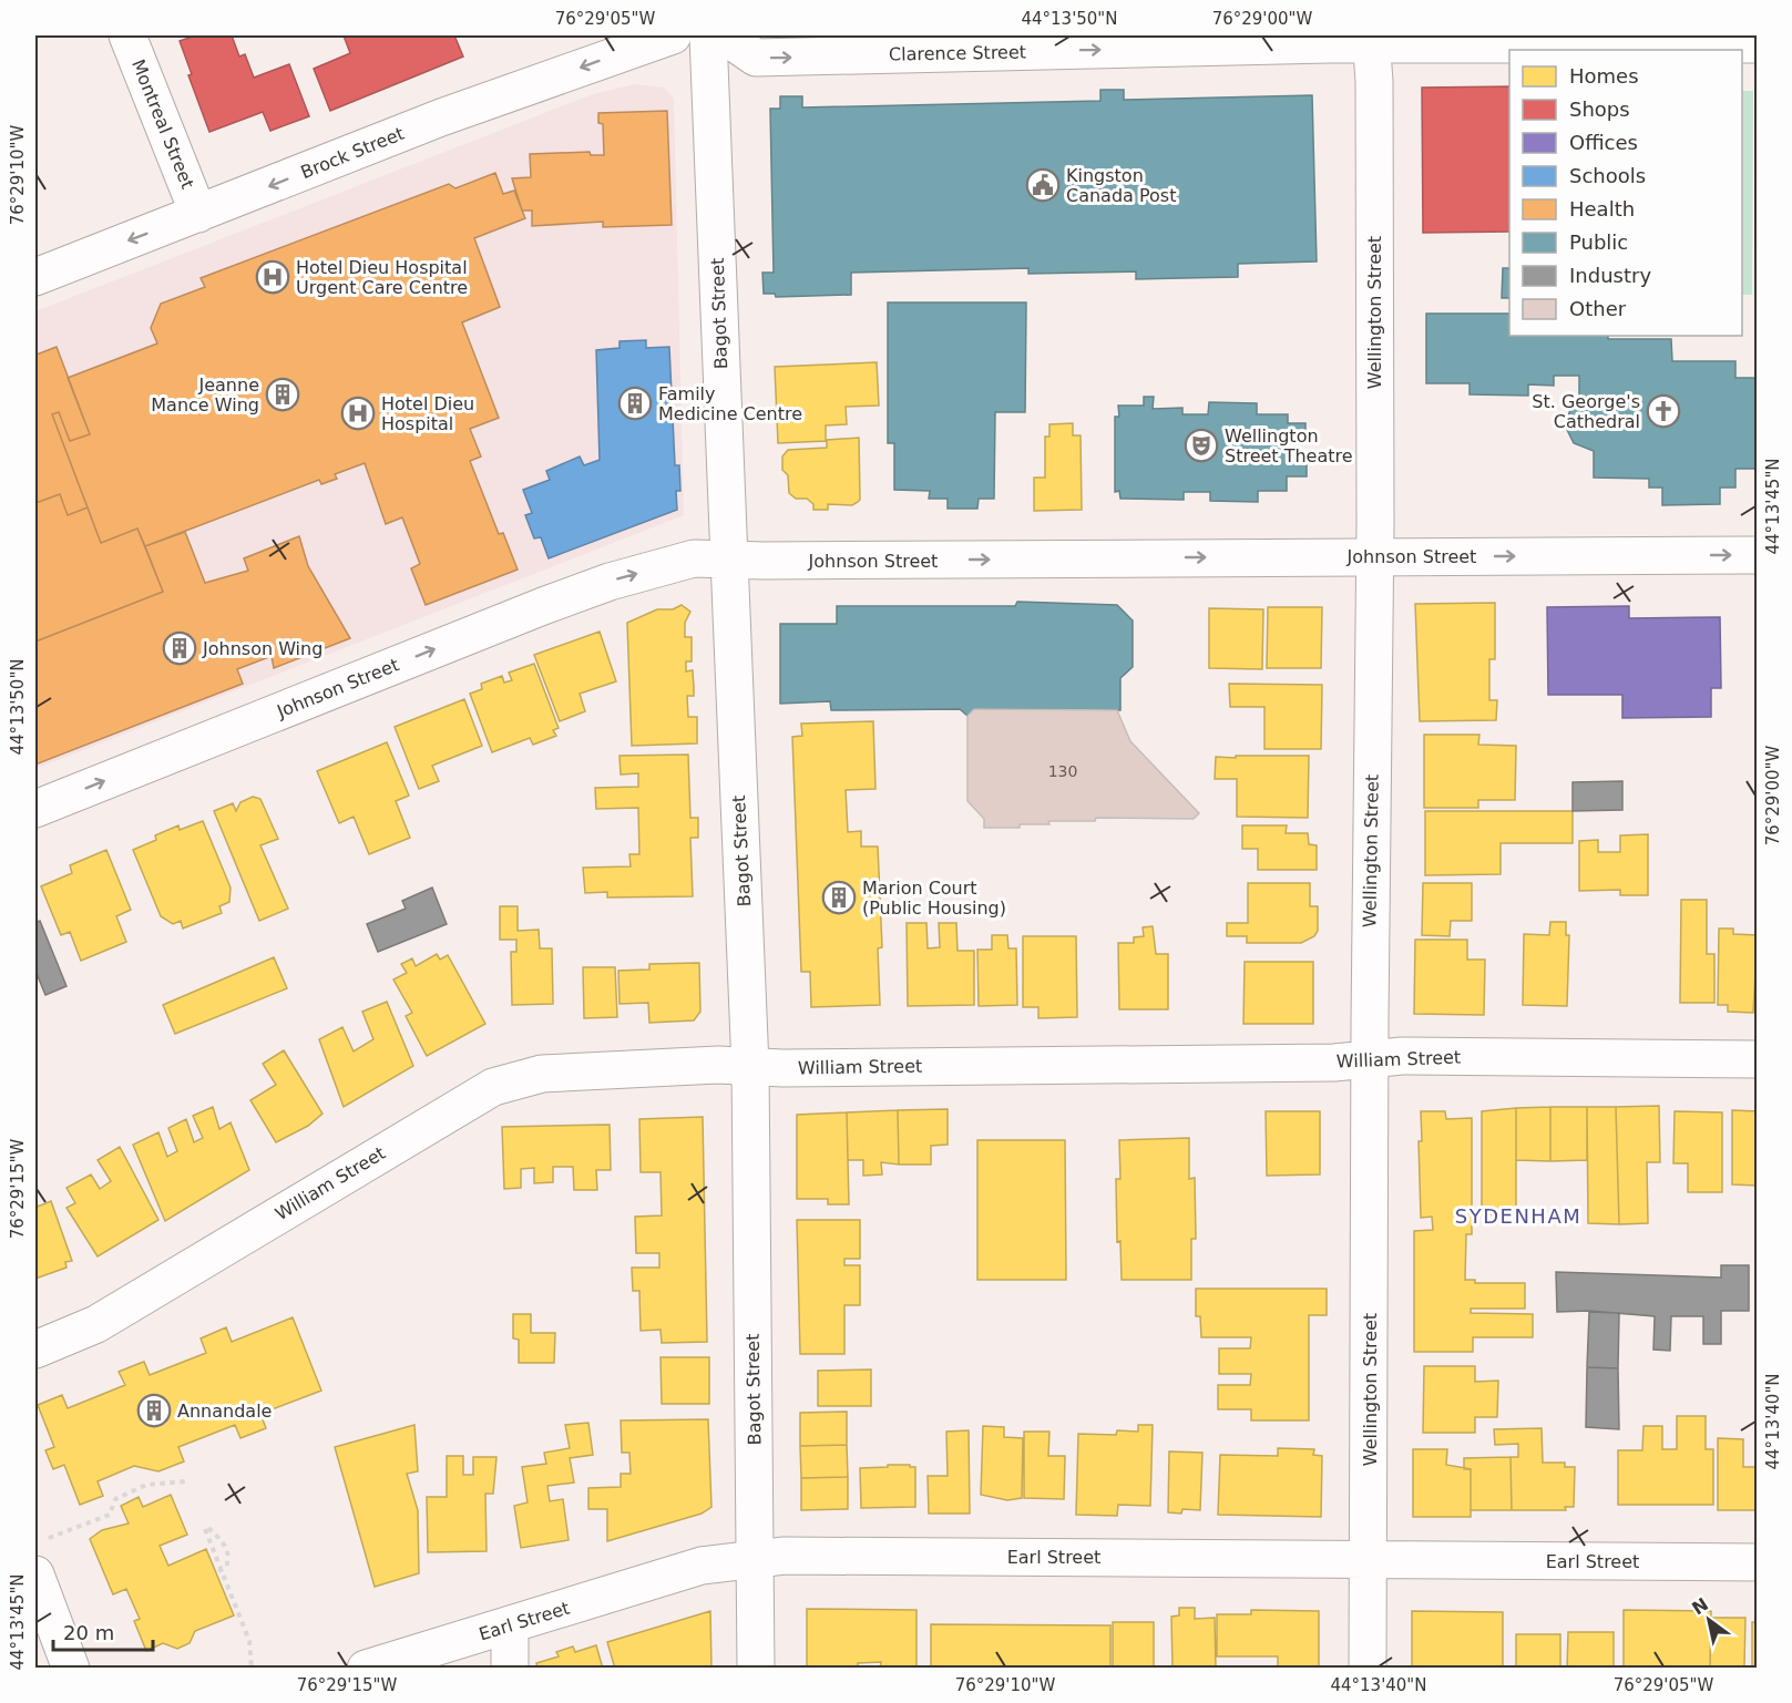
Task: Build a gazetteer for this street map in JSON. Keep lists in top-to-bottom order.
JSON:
{
  "streets": {
    "street": [
      "Clarence Street",
      "Montreal Street",
      "Brock Street",
      "Wellington Street",
      "Bagot Street",
      "Johnson Street",
      "William Street",
      "Earl Street"
    ]
  },
  "crossings": [
    ["Clarence Street", "Wellington Street"],
    ["Montreal Street", "Brock Street"],
    ["Wellington Street", "Johnson Street"],
    ["Wellington Street", "William Street"],
    ["Wellington Street", "Earl Street"],
    ["Bagot Street", "Johnson Street"],
    ["Bagot Street", "William Street"],
    ["Bagot Street", "Earl Street"]
  ],
  "one_way": ["Clarence Street", "Brock Street", "Johnson Street"],
  "districts": ["SYDENHAM"],
  "places": {
    "public building": ["Kingston Canada Post"],
    "hospital": ["Hotel Dieu Hospital Urgent Care Centre", "Hotel Dieu Hospital"],
    "building": [
      "Jeanne Mance Wing",
      "Family Medicine Centre",
      "Johnson Wing",
      "Marion Court (Public Housing)",
      "Annandale"
    ],
    "church": ["St. George's Cathedral"],
    "theatre": ["Wellington Street Theatre"]
  },
  "house_numbers": ["130"],
  "legend": [
    "Homes",
    "Shops",
    "Offices",
    "Schools",
    "Health",
    "Public",
    "Industry",
    "Other"
  ],
  "scale_bar": "20 m",
  "north": "top left",
  "coordinates": [
    "76°29'05\"W",
    "44°13'50\"N",
    "76°29'00\"W",
    "76°29'10\"W",
    "44°13'45\"N",
    "76°29'15\"W",
    "44°13'40\"N"
  ]
}
